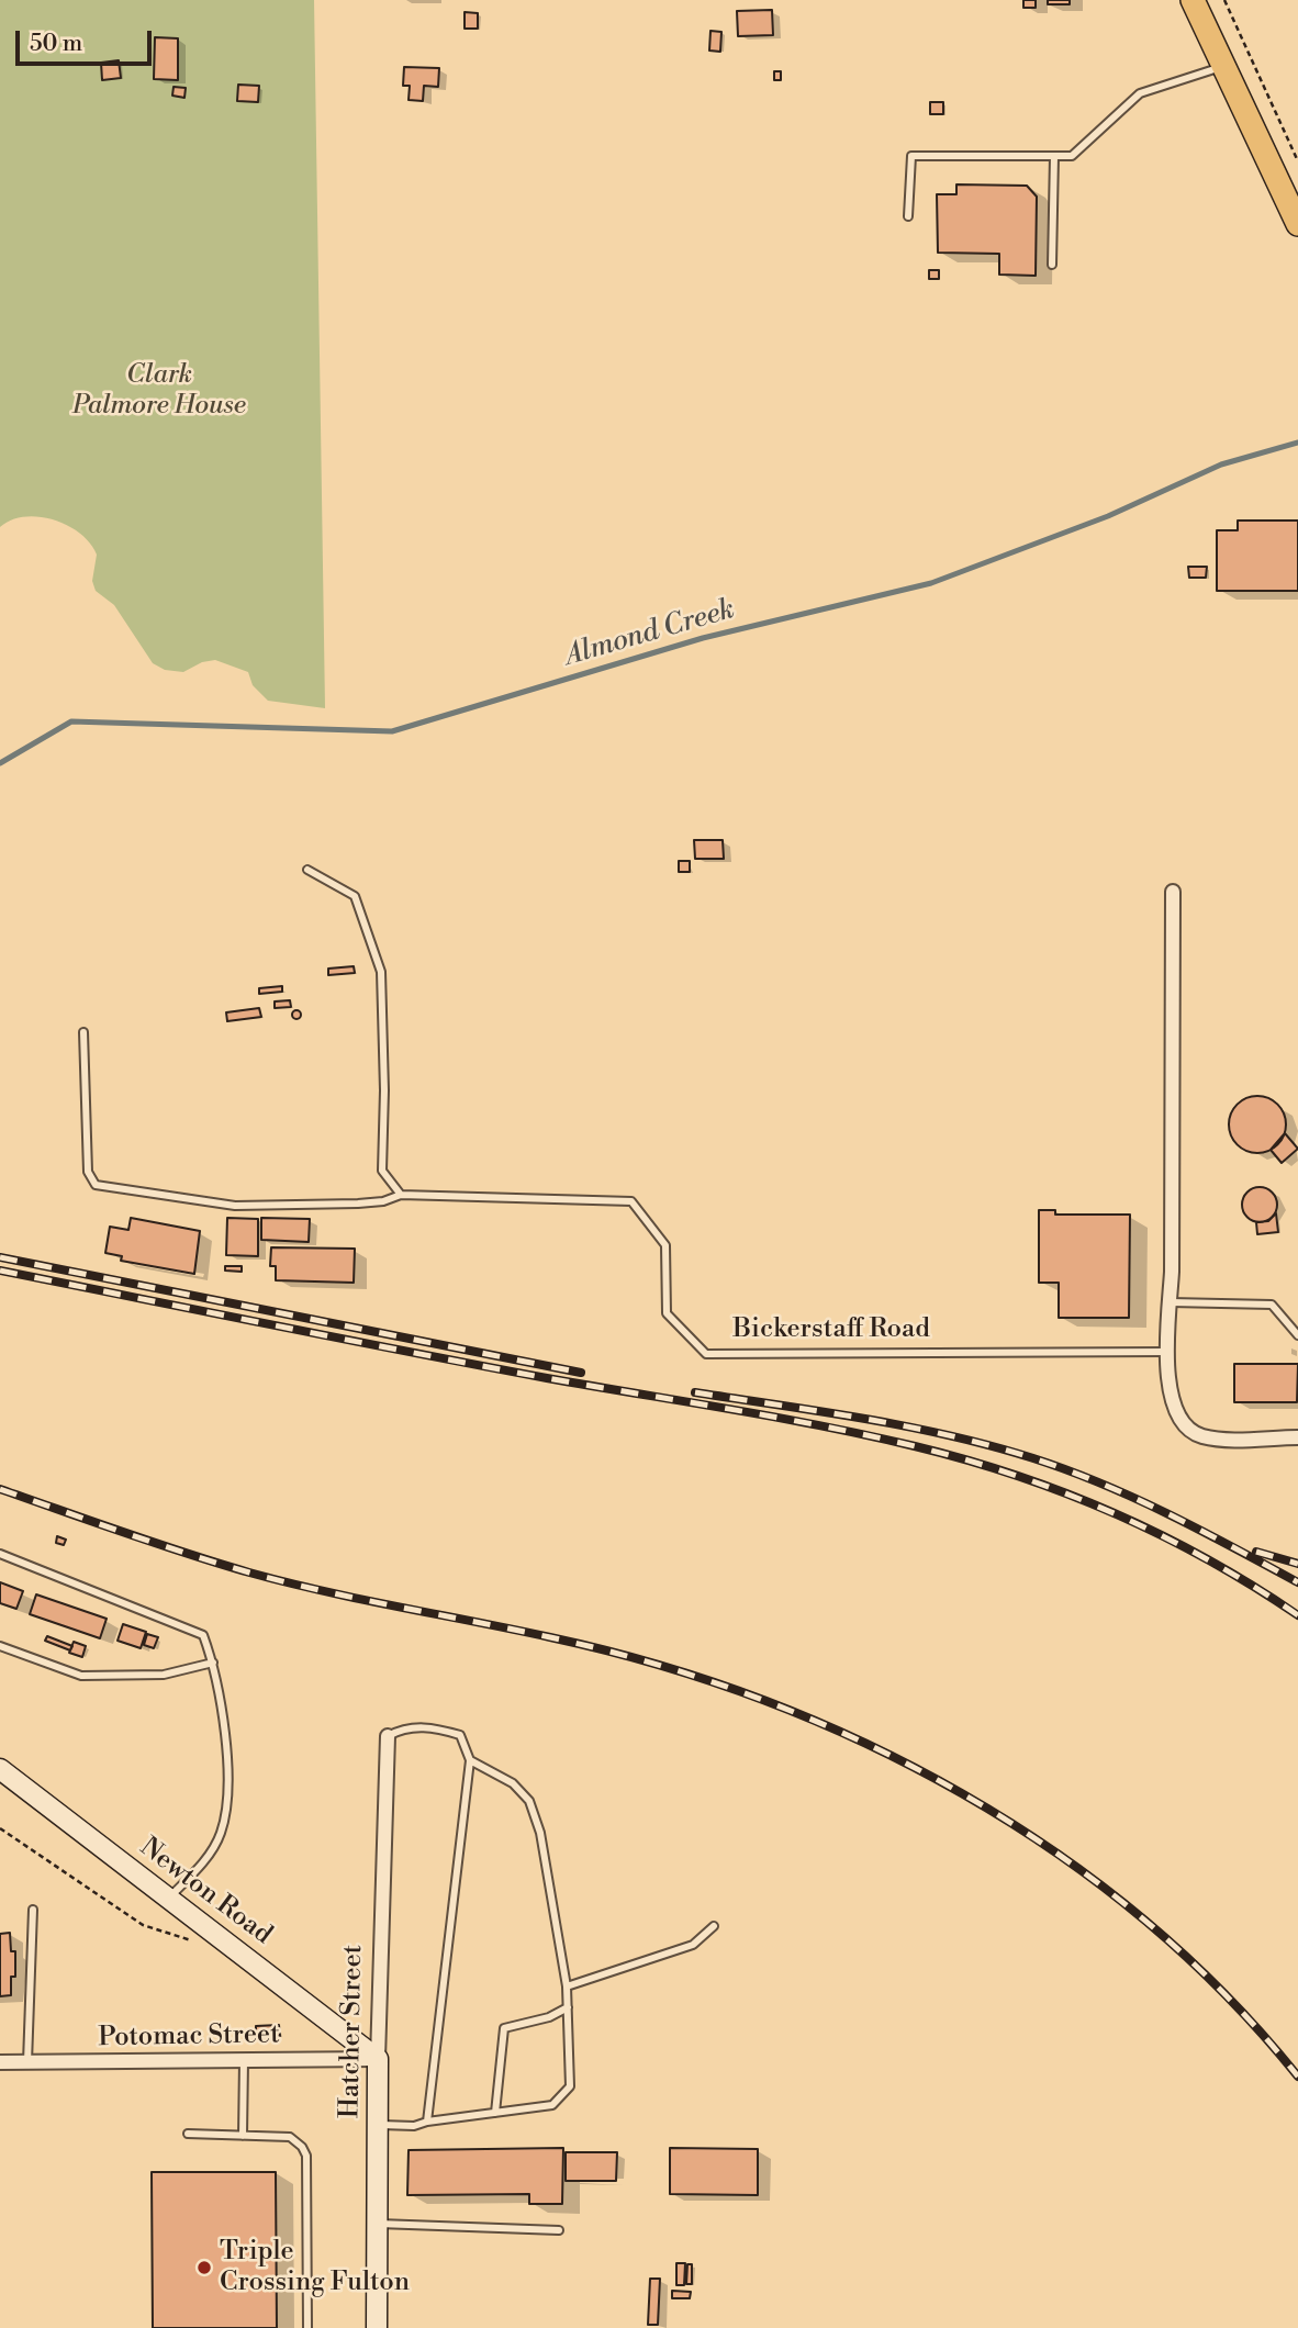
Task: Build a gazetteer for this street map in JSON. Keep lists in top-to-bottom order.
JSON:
{
  "streets": {
    "street": ["Newton Road", "Hatcher Street", "Potomac Street"],
    "lane": ["Bickerstaff Road"]
  },
  "crossings": [
    ["Newton Road", "Hatcher Street"],
    ["Newton Road", "Potomac Street"],
    ["Hatcher Street", "Potomac Street"]
  ],
  "water": ["Almond Creek"],
  "parks": ["Clark Palmore House"],
  "places": ["Triple Crossing Fulton"],
  "scale_bar": "50 m"
}
